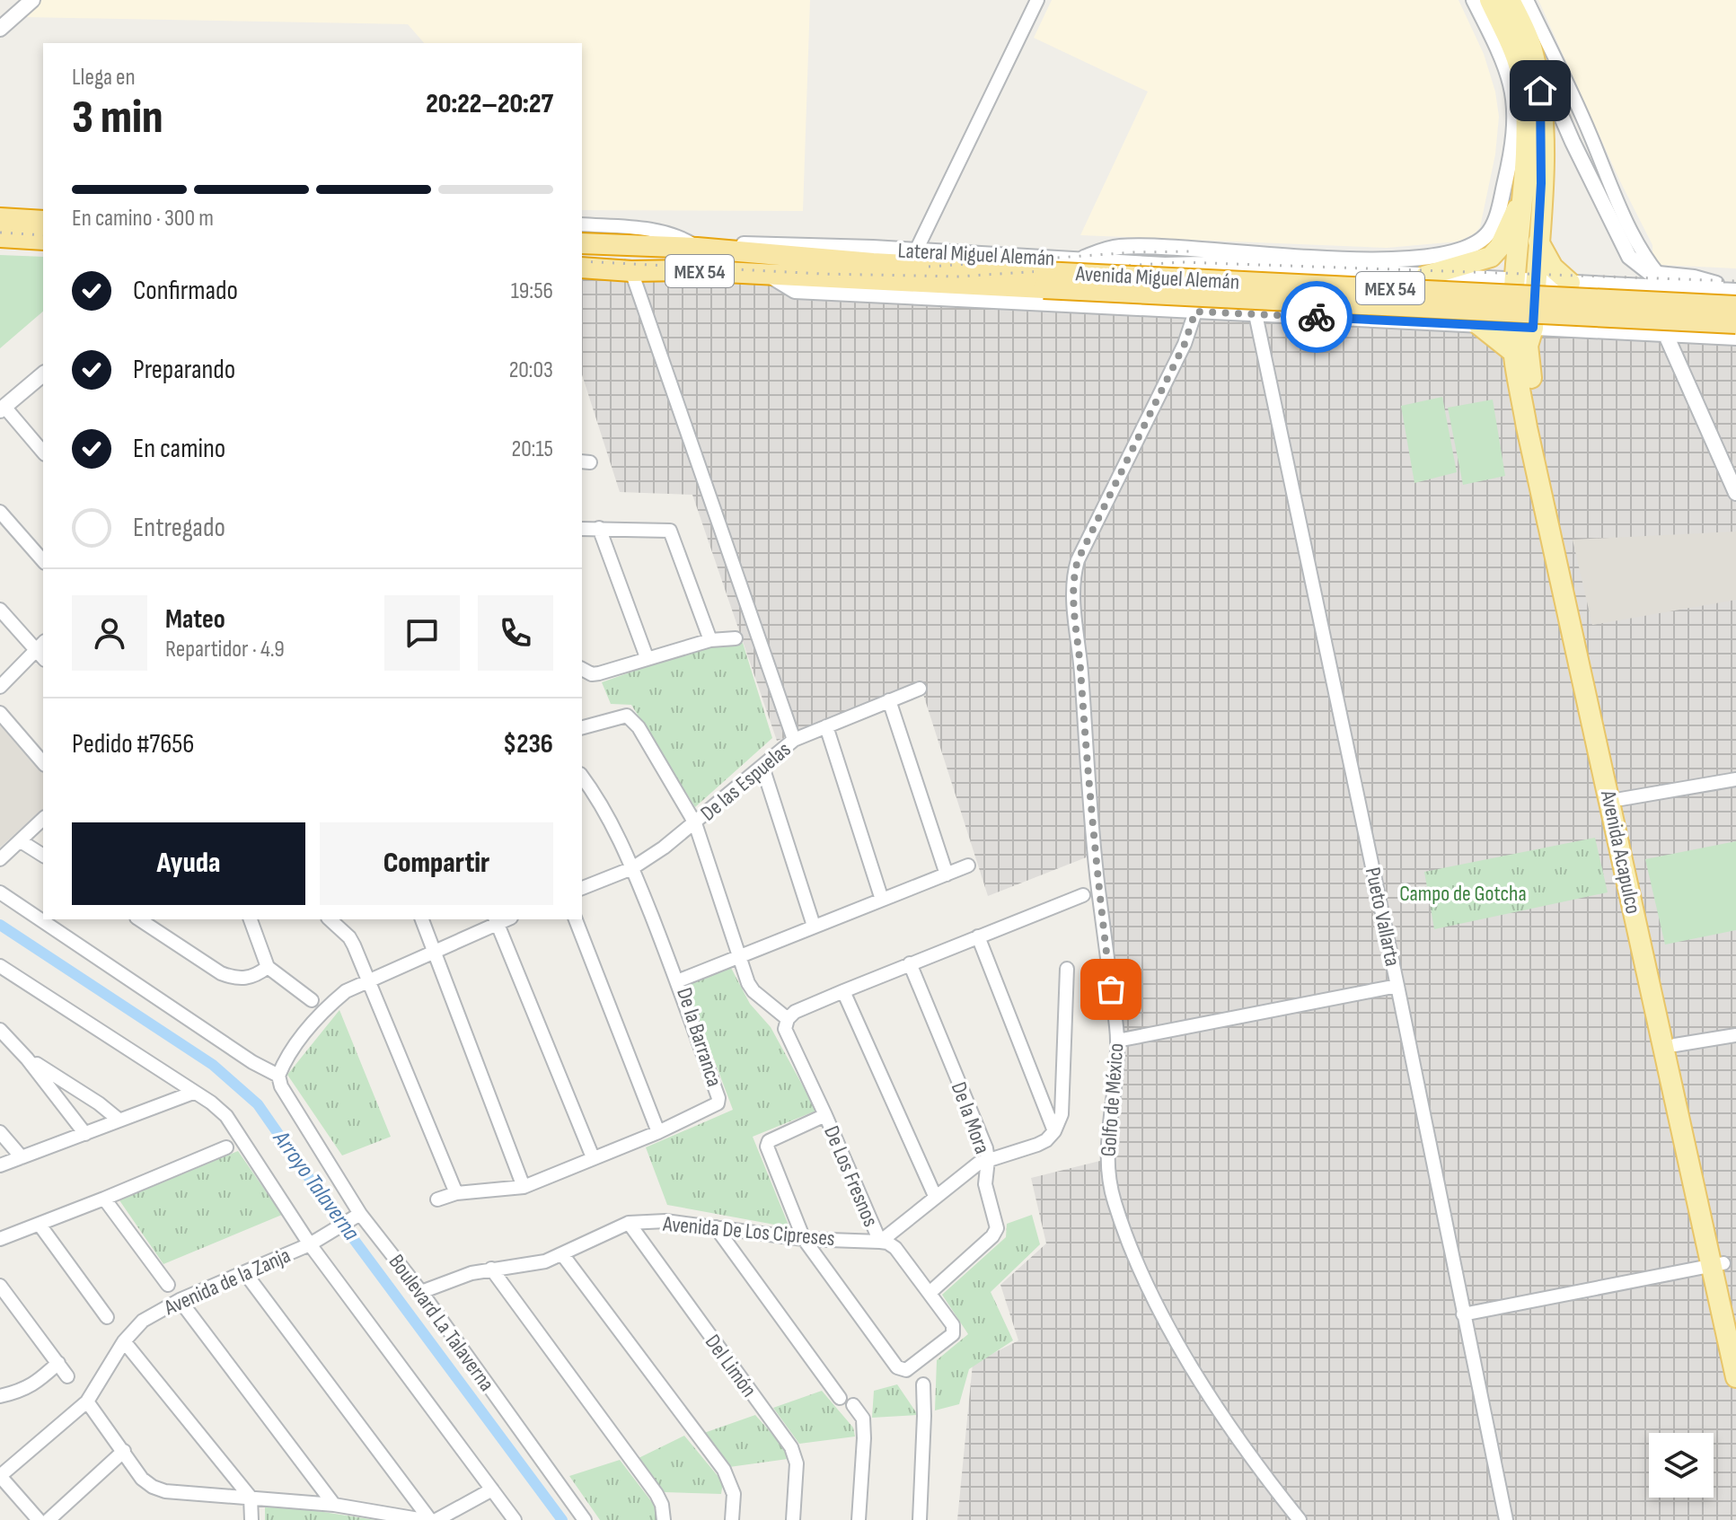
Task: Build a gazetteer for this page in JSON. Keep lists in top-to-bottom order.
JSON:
{
  "streets": {
    "highway": ["MEX 54", "Avenida Miguel Alemán"],
    "main road": ["Avenida Acapulco"],
    "street": [
      "Lateral Miguel Alemán",
      "De las Espuelas",
      "Pueto Vallarta",
      "De la Barranca",
      "Golfo de México",
      "De la Mora",
      "De Los Fresnos",
      "Avenida De Los Cipreses",
      "Avenida de la Zanja",
      "Boulevard La Talaverna",
      "Del Limón"
    ]
  },
  "crossings": [
    ["Lateral Miguel Alemán", "Avenida Miguel Alemán"],
    ["Lateral Miguel Alemán", "Avenida Acapulco"],
    ["De la Mora", "De Los Fresnos"],
    ["De Los Fresnos", "Avenida De Los Cipreses"],
    ["Avenida De Los Cipreses", "Boulevard La Talaverna"],
    ["Avenida De Los Cipreses", "Del Limón"],
    ["Avenida de la Zanja", "Boulevard La Talaverna"]
  ],
  "water": ["Arroyo Talaverna"],
  "parks": ["Campo de Gotcha"],
  "page": {
    "heading": ["3 min", "Llega en", "20:22–20:27"],
    "panel": [
      "Mateo",
      "Repartidor · 4.9",
      "Pedido #7656",
      "$236"
    ],
    "bar": "En camino · 300 m",
    "list": [
      ["Confirmado", "19:56"],
      ["Preparando", "20:03"],
      ["En camino", "20:15"],
      "Entregado"
    ],
    "buttons": ["Ayuda", "Compartir"]
  }
}
